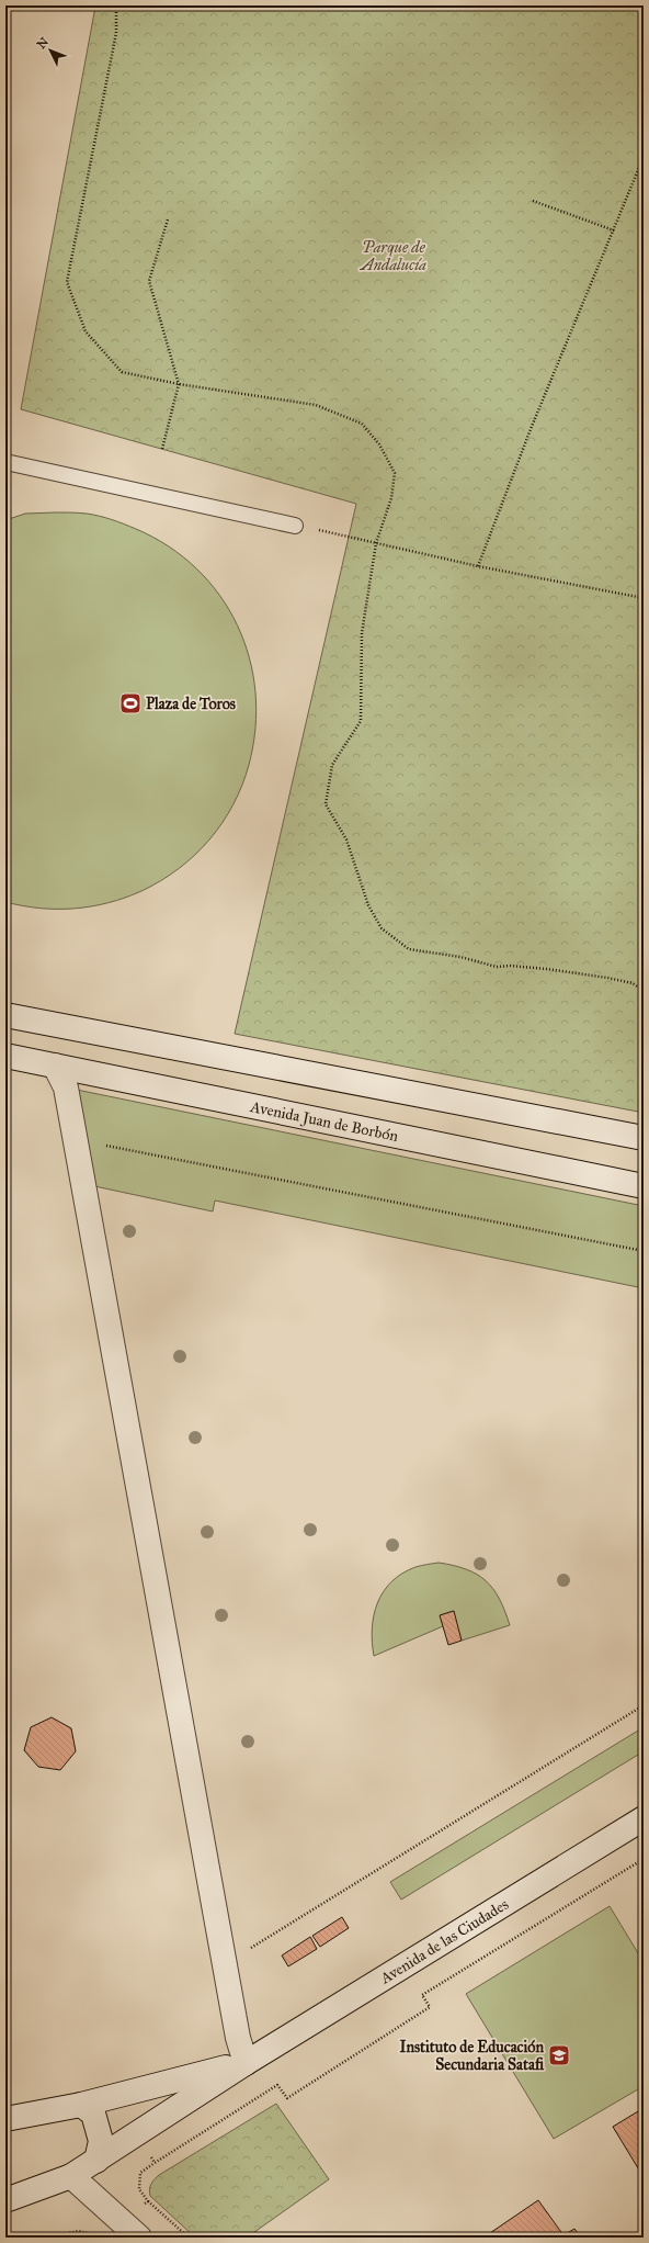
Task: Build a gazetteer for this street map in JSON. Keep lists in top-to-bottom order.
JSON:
{
  "streets": {
    "street": ["Avenida Juan de Borbón", "Avenida de las Ciudades"]
  },
  "parks": ["Parque de Andalucía"],
  "places": {
    "sports": ["Plaza de Toros"],
    "school or university": ["Instituto de Educación Secundaria Satafi"]
  },
  "north": "top left"
}
